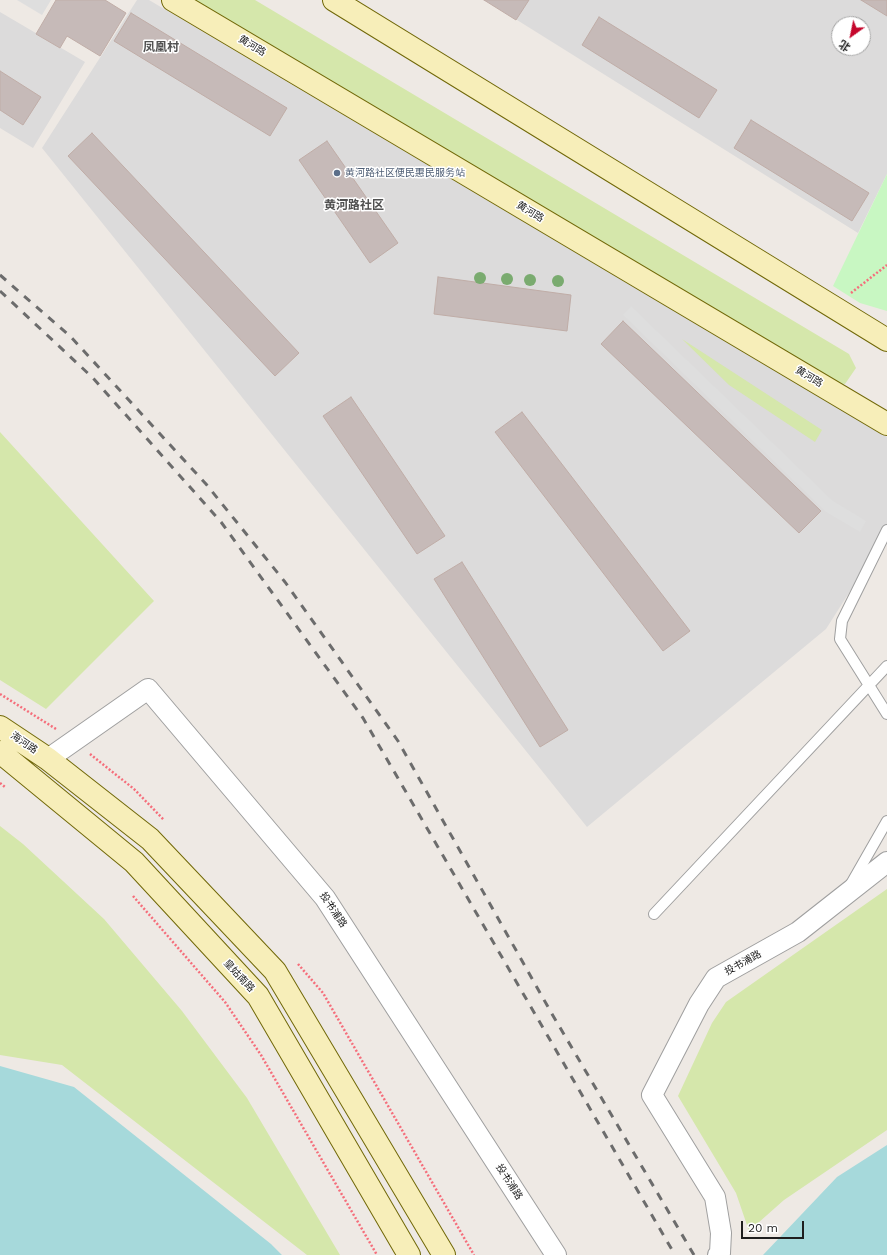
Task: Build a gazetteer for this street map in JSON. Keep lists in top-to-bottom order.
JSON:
{
  "streets": {
    "main road": ["黄河路", "海河路", "皇姑南路"],
    "street": ["投书浦路"]
  },
  "crossings": [
    ["海河路", "投书浦路"]
  ],
  "districts": ["凤凰村", "黄河路社区"],
  "places": ["黄河路社区便民惠民服务站"],
  "scale_bar": "20 m",
  "north": "bottom left"
}
